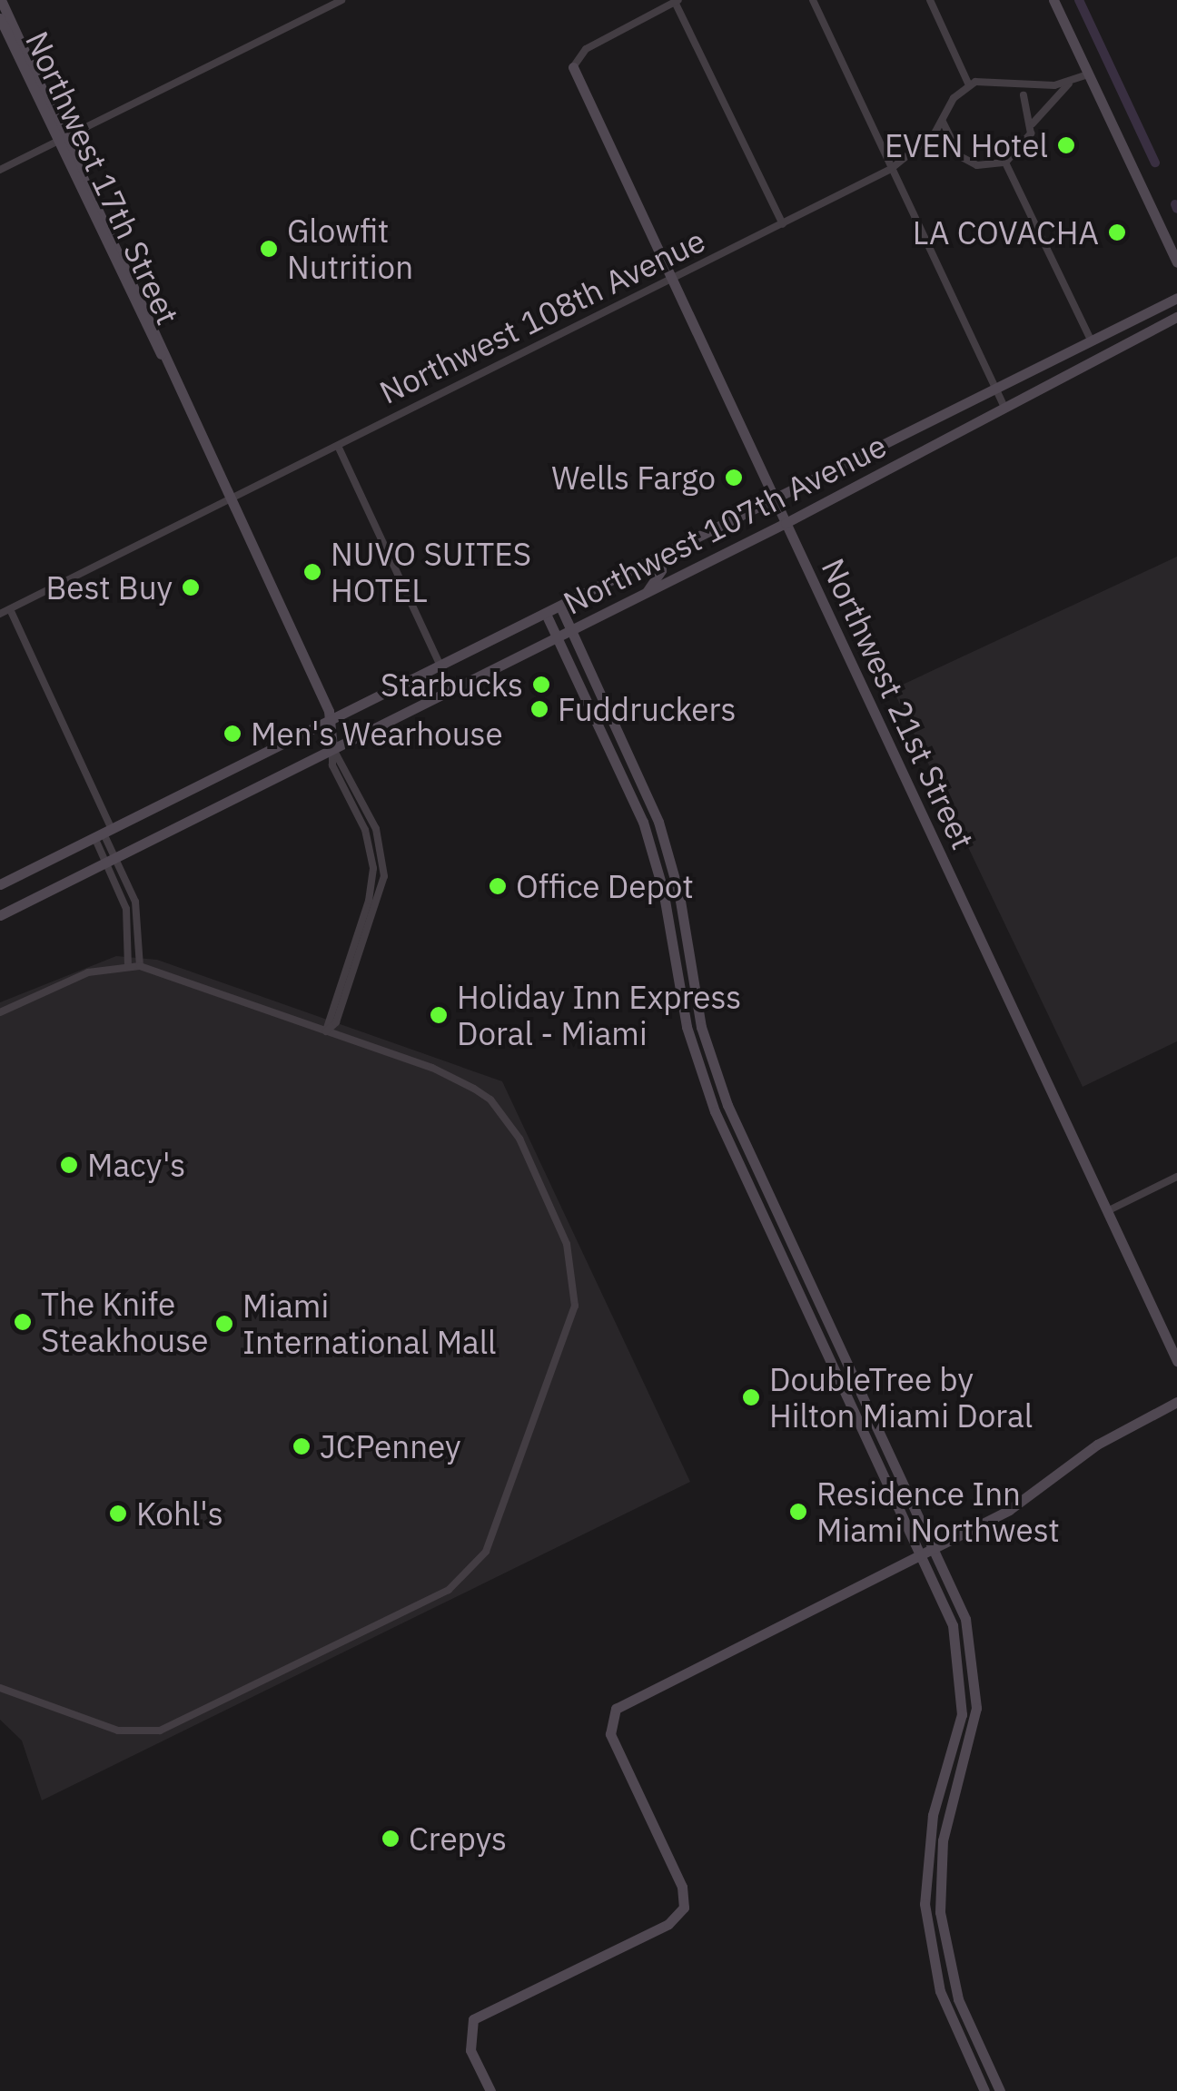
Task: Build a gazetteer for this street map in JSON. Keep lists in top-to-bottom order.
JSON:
{
  "streets": {
    "street": [
      "Northwest 17th Street",
      "Northwest 108th Avenue",
      "Northwest 107th Avenue",
      "Northwest 21st Street"
    ]
  },
  "crossings": [
    ["Northwest 17th Street", "Northwest 108th Avenue"],
    ["Northwest 17th Street", "Northwest 107th Avenue"],
    ["Northwest 108th Avenue", "Northwest 21st Street"],
    ["Northwest 107th Avenue", "Northwest 21st Street"]
  ],
  "places": [
    "EVEN Hotel",
    "LA COVACHA",
    "Glowfit Nutrition",
    "Wells Fargo",
    "NUVO SUITES HOTEL",
    "Best Buy",
    "Starbucks",
    "Fuddruckers",
    "Men's Wearhouse",
    "Office Depot",
    "Holiday Inn Express Doral - Miami",
    "Macy's",
    "The Knife Steakhouse",
    "Miami International Mall",
    "DoubleTree by Hilton Miami Doral",
    "JCPenney",
    "Residence Inn Miami Northwest",
    "Kohl's",
    "Crepys"
  ]
}
